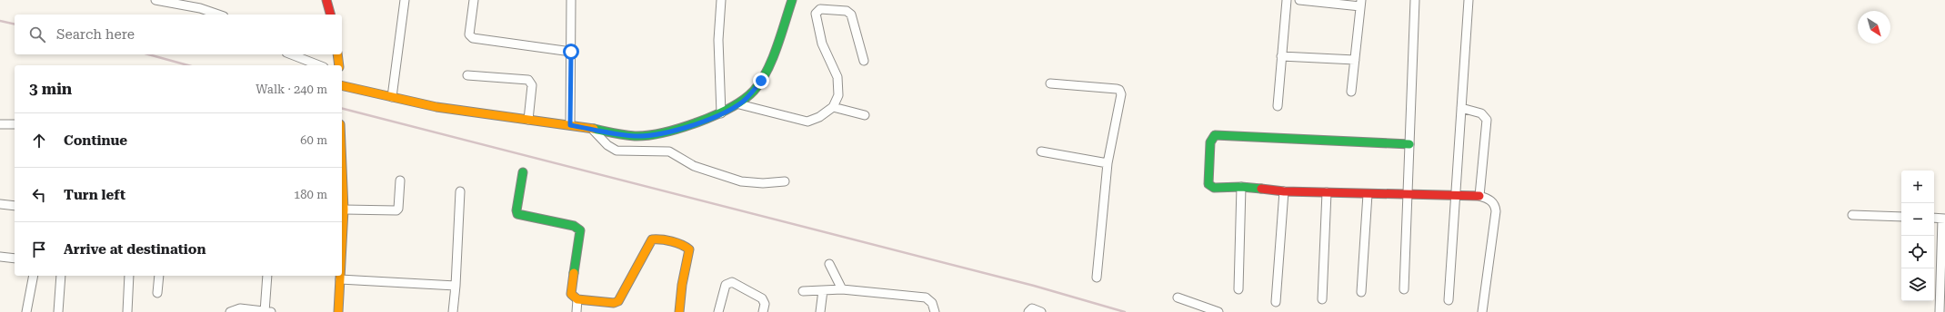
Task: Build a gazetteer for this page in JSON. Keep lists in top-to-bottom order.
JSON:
{
  "north": "bottom right",
  "page": {
    "search": "Search here",
    "heading": ["3 min", "Walk · 240 m"],
    "list": [
      ["Continue", "60 m"],
      ["Turn left", "180 m"],
      "Arrive at destination"
    ],
    "map_buttons": ["+", "−"]
  }
}
